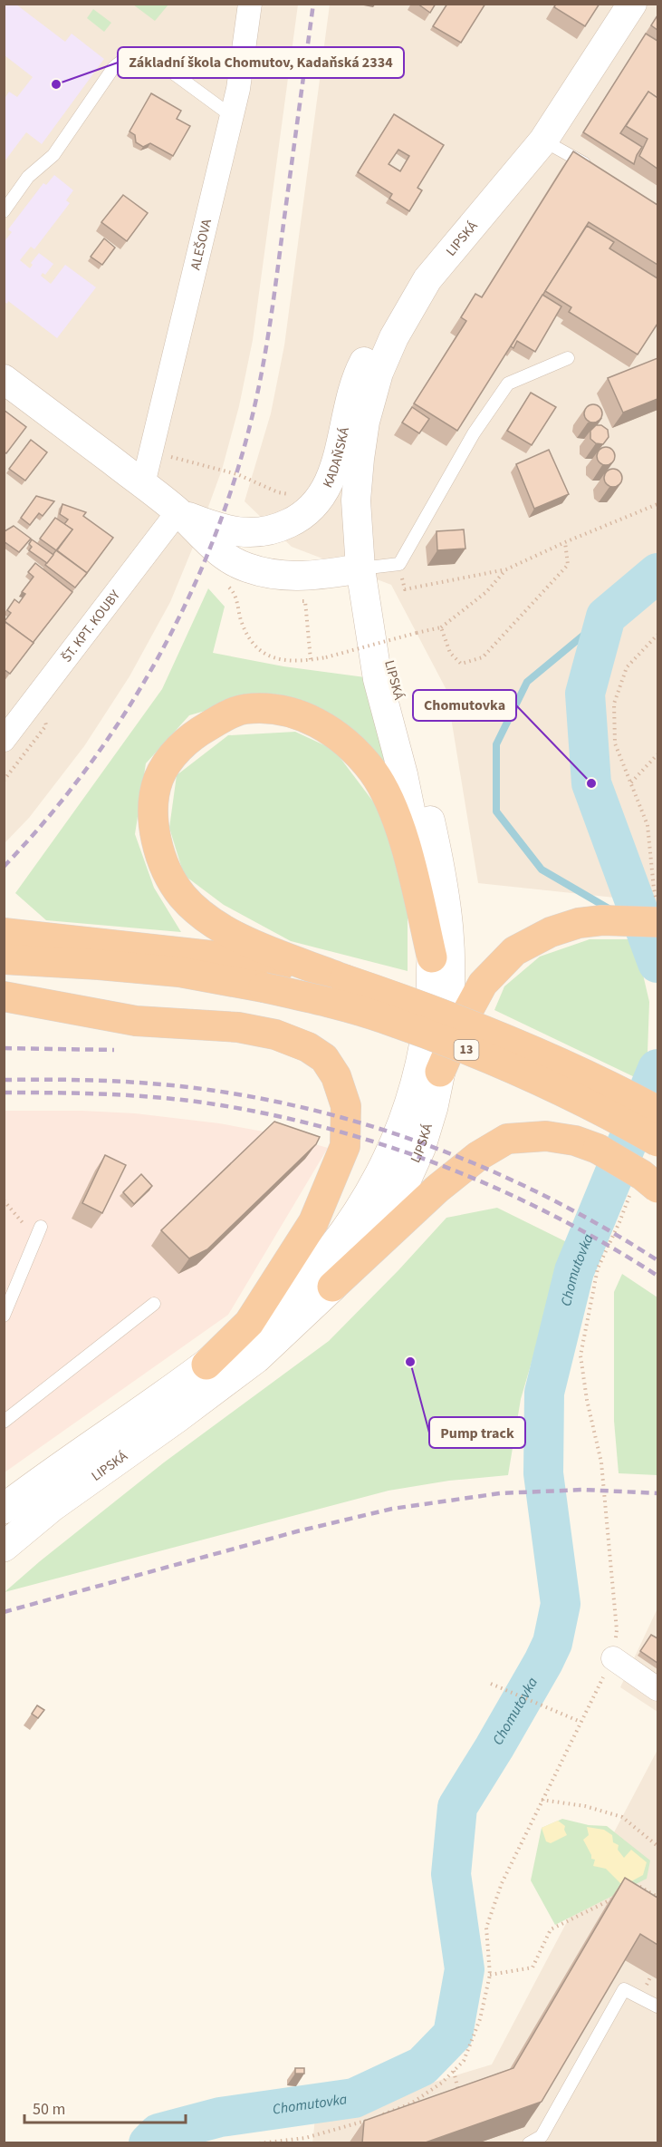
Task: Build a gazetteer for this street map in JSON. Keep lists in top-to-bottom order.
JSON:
{
  "streets": {
    "highway": ["13"],
    "main road": ["LIPSKÁ"],
    "street": ["ALEŠOVA", "KADAŇSKÁ", "ŠT. KPT. KOUBY"]
  },
  "crossings": [
    ["LIPSKÁ", "KADAŇSKÁ"],
    ["ALEŠOVA", "KADAŇSKÁ"],
    ["KADAŇSKÁ", "ŠT. KPT. KOUBY"]
  ],
  "water": ["Chomutovka"],
  "places": ["Základní škola Chomutov, Kadaňská 2334", "Chomutovka", "Pump track"],
  "scale_bar": "50 m"
}
